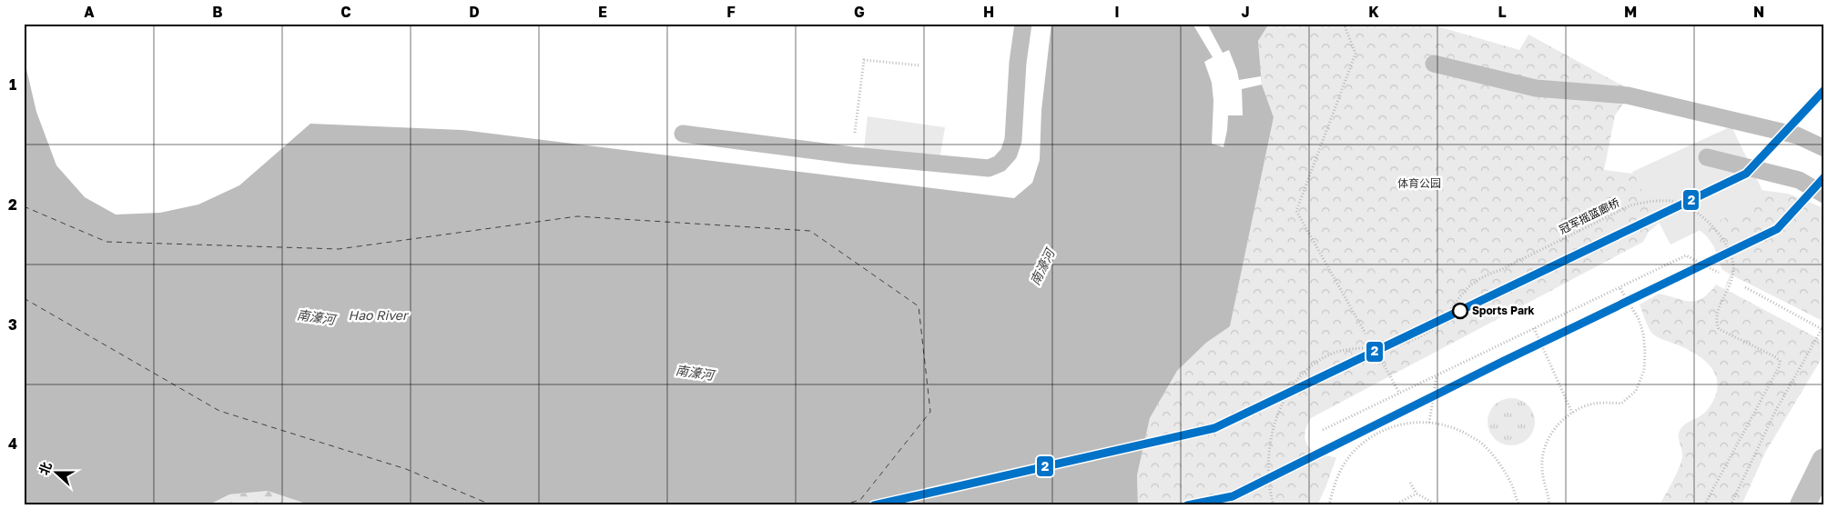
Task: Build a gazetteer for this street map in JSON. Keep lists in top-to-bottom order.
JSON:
{
  "streets": {
    "path": ["冠军摇篮廊桥"]
  },
  "water": ["南濠河", "Hao River"],
  "parks": ["体育公园"],
  "places": ["Sports Park"],
  "lines": ["transit line 2"],
  "north": "left",
  "grid": {
    "columns": [
      "A",
      "B",
      "C",
      "D",
      "E",
      "F",
      "G",
      "H",
      "I",
      "J",
      "K",
      "L",
      "M",
      "N"
    ],
    "rows": [
      "1",
      "2",
      "3",
      "4"
    ]
  }
}
